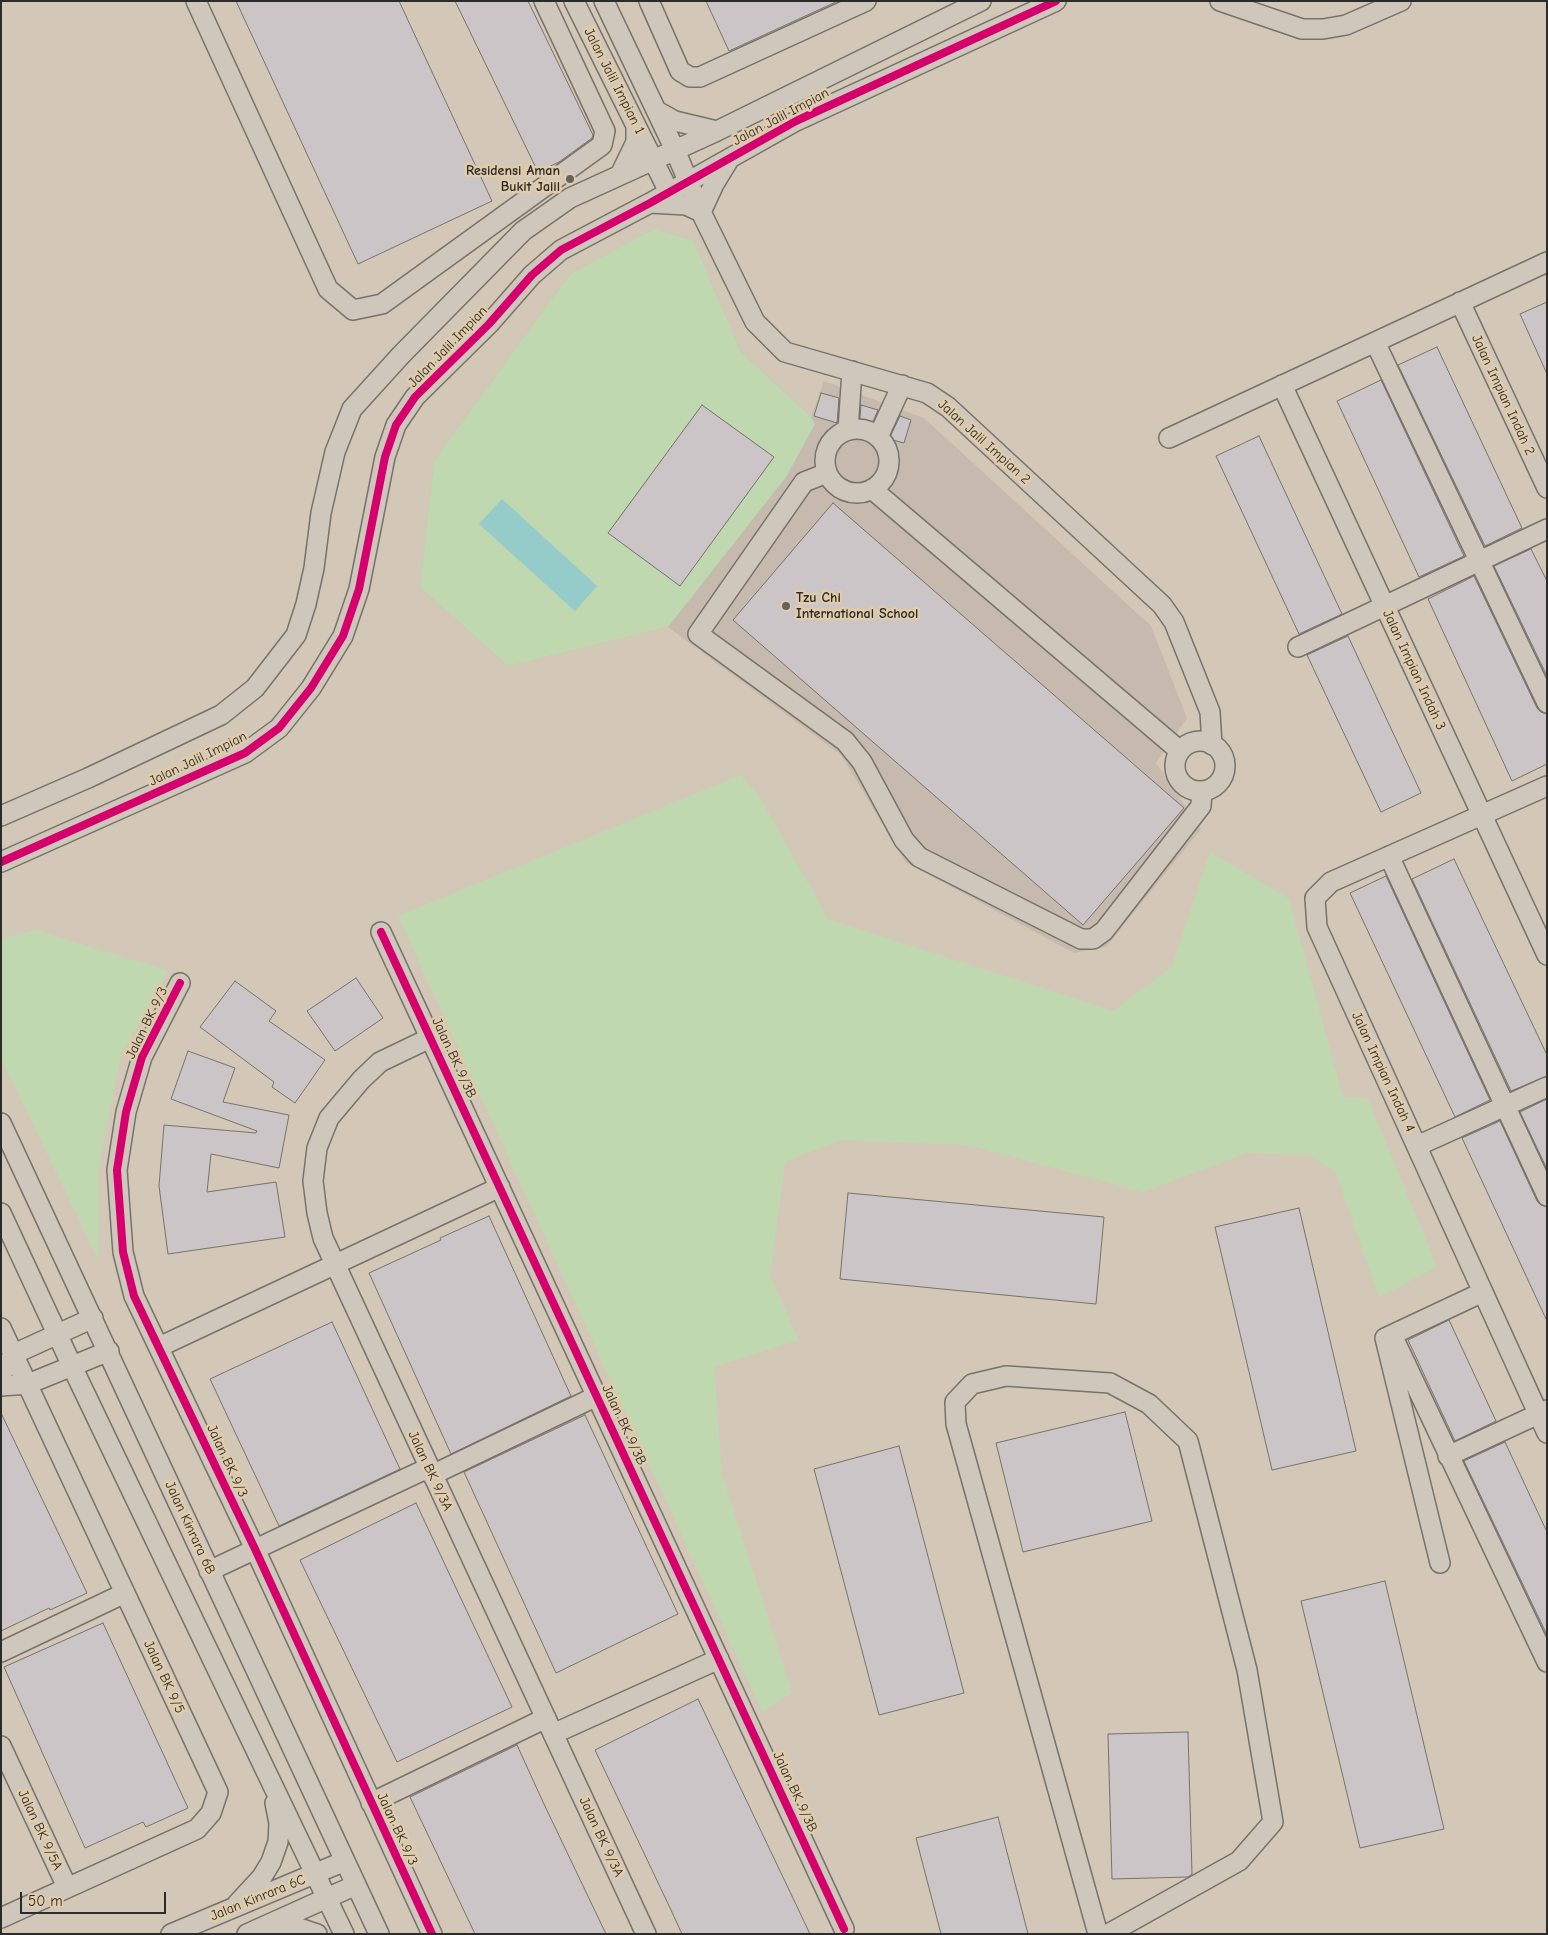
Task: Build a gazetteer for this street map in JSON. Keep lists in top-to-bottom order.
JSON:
{
  "streets": {
    "street": [
      "Jalan Jalil Impian 1",
      "Jalan Jalil Impian",
      "Jalan Impian Indah 2",
      "Jalan Jalil Impian 2",
      "Jalan Impian Indah 3",
      "Jalan BK 9/3",
      "Jalan BK 9/3B",
      "Jalan Impian Indah 4",
      "Jalan BK 9/3A",
      "Jalan Kinrara 6B",
      "Jalan BK 9/5",
      "Jalan BK 9/5A",
      "Jalan Kinrara 6C"
    ]
  },
  "crossings": [
    ["Jalan Jalil Impian 1", "Jalan Jalil Impian"],
    ["Jalan Jalil Impian 1", "Jalan Jalil Impian 2"],
    ["Jalan Jalil Impian", "Jalan Jalil Impian 2"],
    ["Jalan Impian Indah 3", "Jalan Impian Indah 4"],
    ["Jalan BK 9/3B", "Jalan BK 9/3A"],
    ["Jalan Kinrara 6B", "Jalan Kinrara 6C"],
    ["Jalan BK 9/5", "Jalan BK 9/5A"]
  ],
  "places": ["Residensi Aman Bukit Jalil", "Tzu Chi International School"],
  "scale_bar": "50 m"
}
